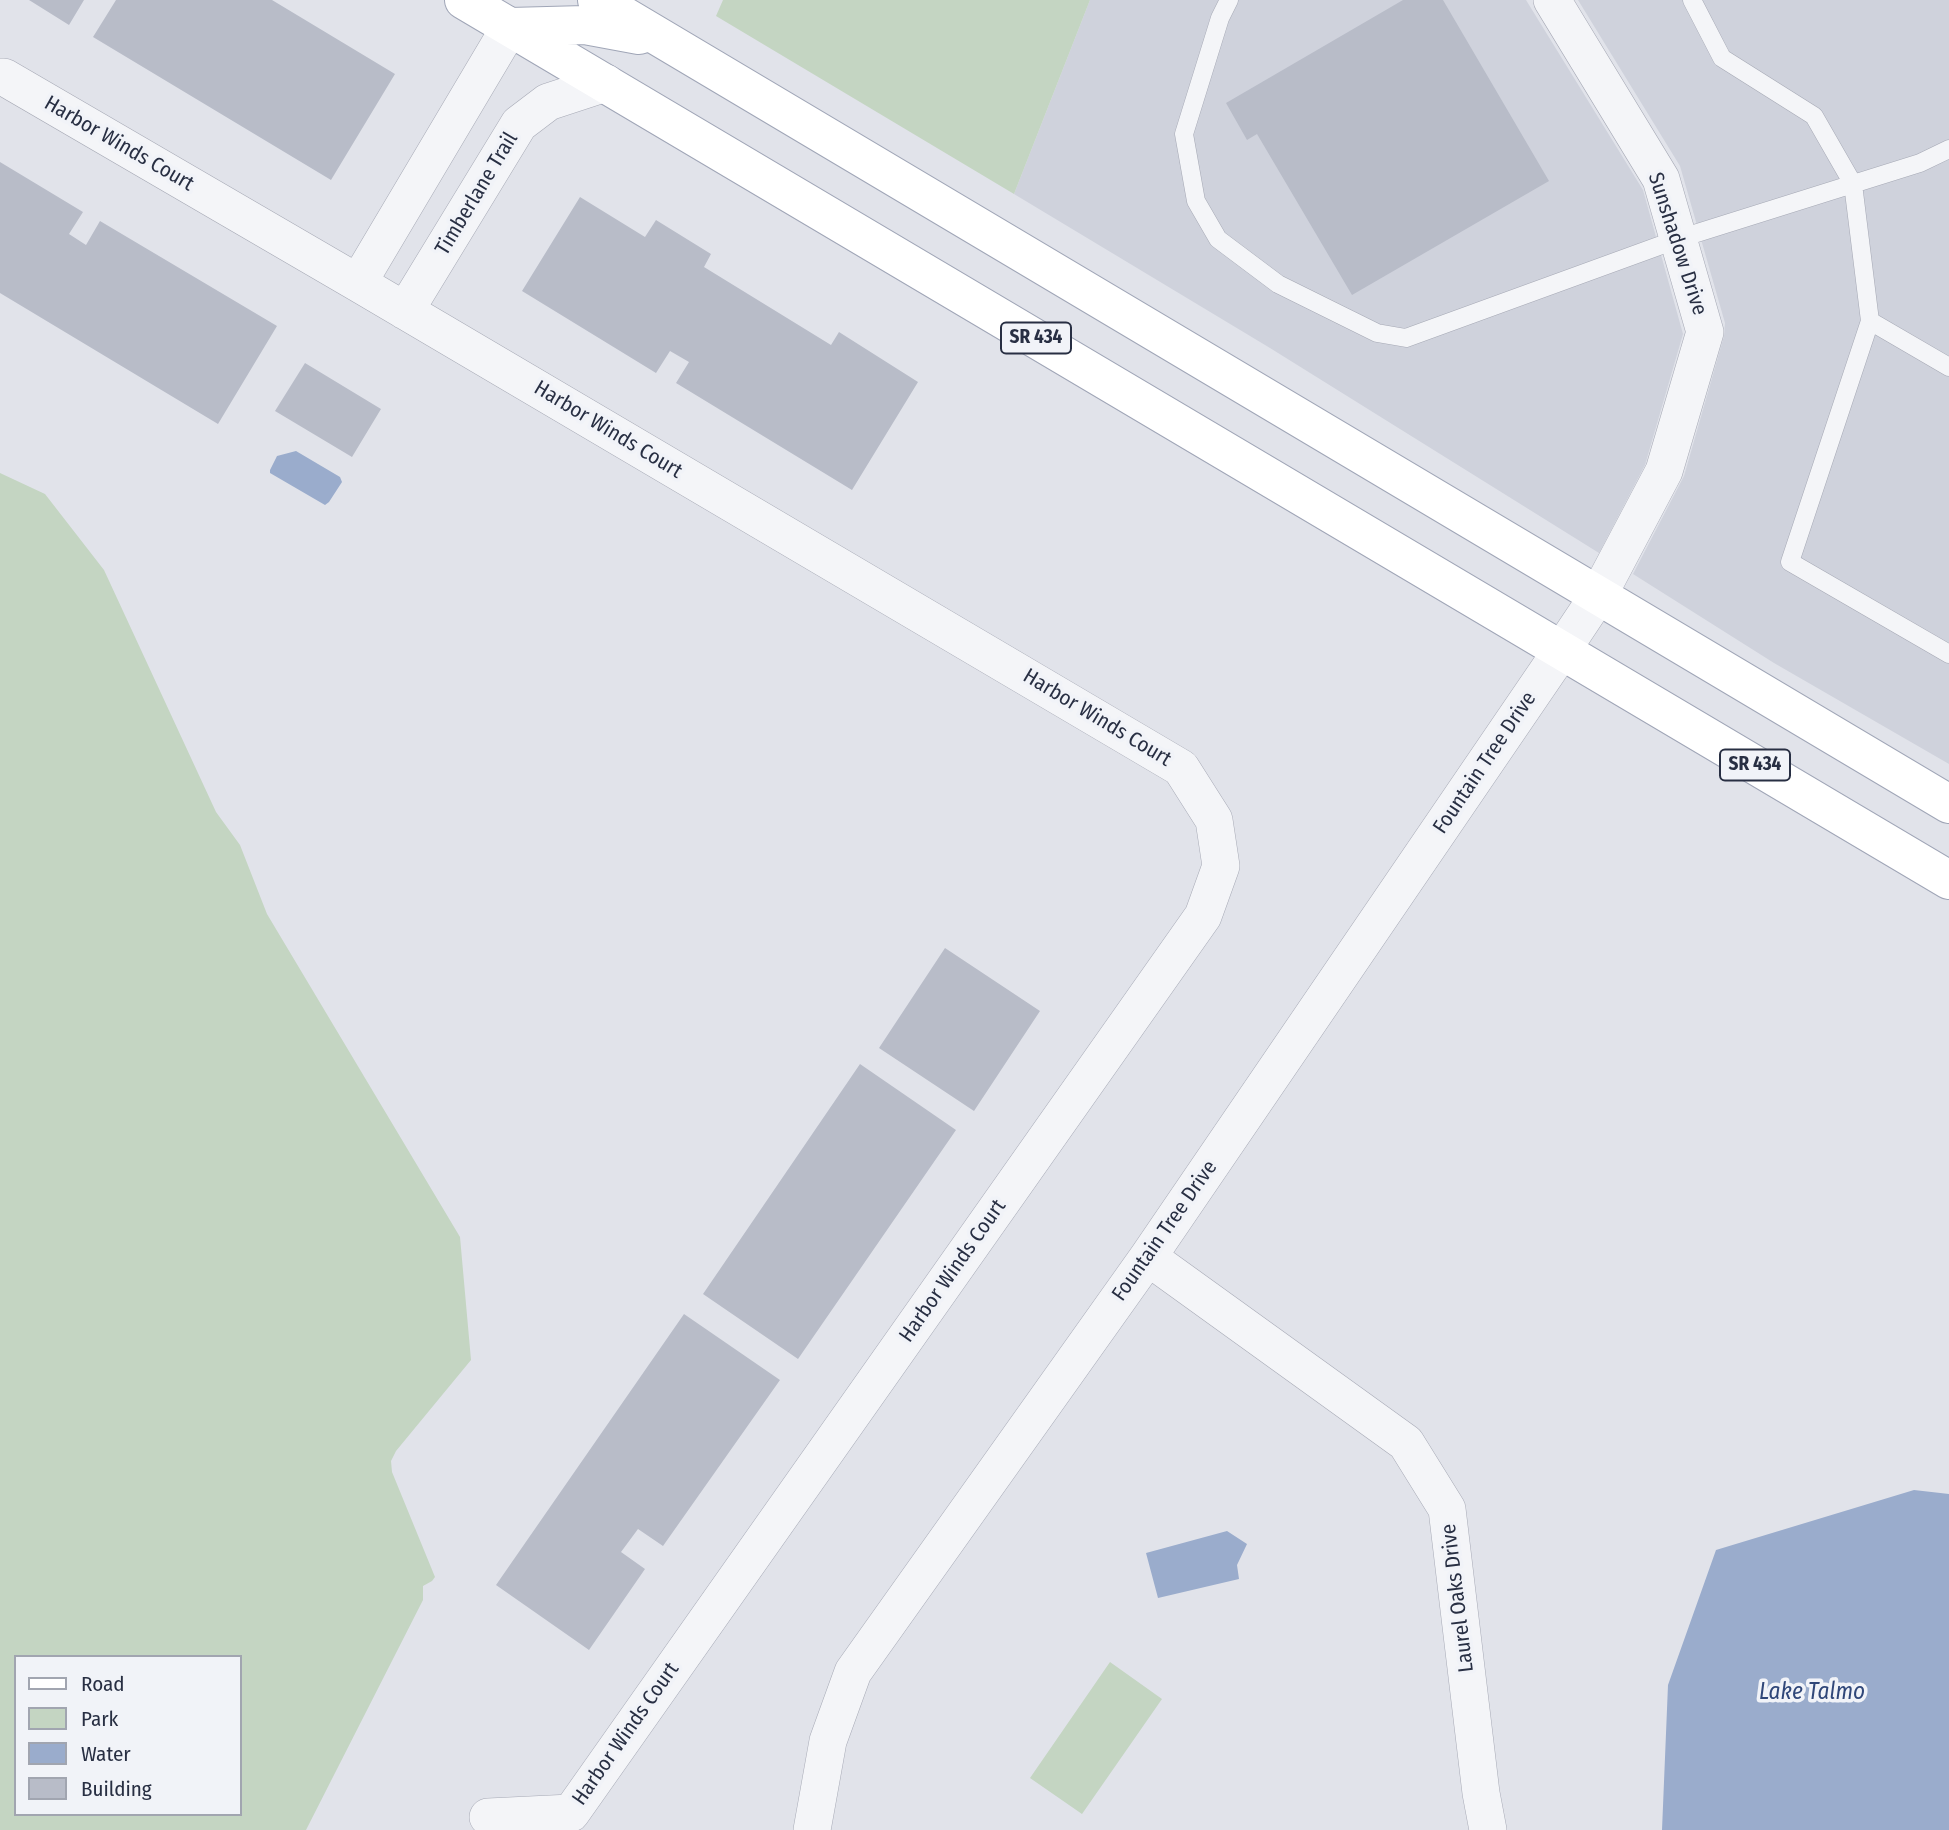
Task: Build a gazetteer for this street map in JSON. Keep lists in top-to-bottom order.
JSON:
{
  "streets": {
    "main road": ["SR 434"],
    "street": [
      "Harbor Winds Court",
      "Timberlane Trail",
      "Sunshadow Drive",
      "Fountain Tree Drive",
      "Laurel Oaks Drive"
    ]
  },
  "crossings": [
    ["Harbor Winds Court", "Timberlane Trail"],
    ["Timberlane Trail", "SR 434"],
    ["Sunshadow Drive", "SR 434"],
    ["Sunshadow Drive", "Fountain Tree Drive"],
    ["SR 434", "Fountain Tree Drive"],
    ["Fountain Tree Drive", "Laurel Oaks Drive"]
  ],
  "water": ["Lake Talmo"],
  "legend": [
    "Road",
    "Park",
    "Water",
    "Building"
  ]
}
